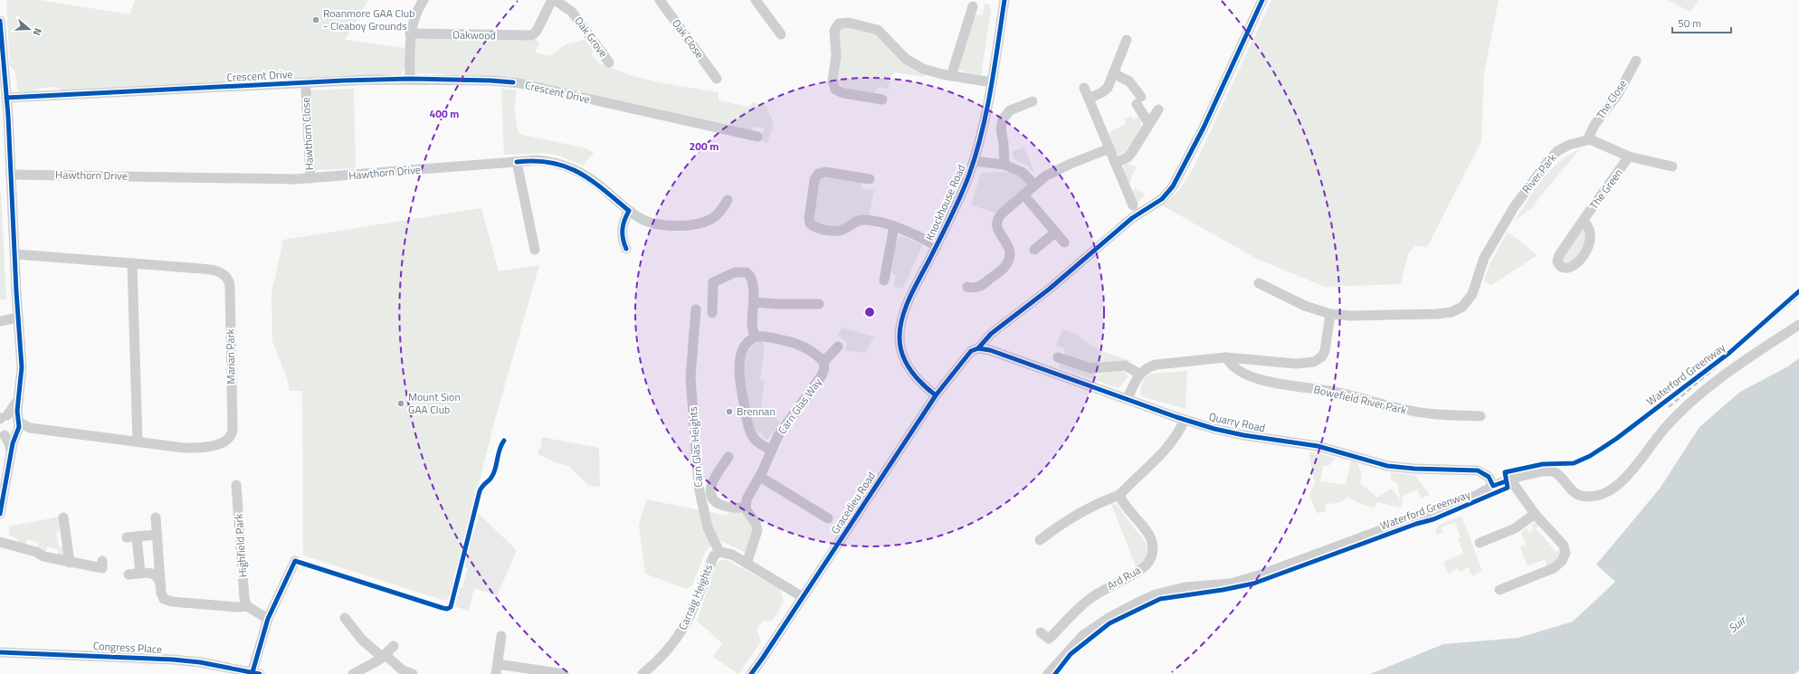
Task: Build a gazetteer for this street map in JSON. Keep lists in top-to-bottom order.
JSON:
{
  "streets": {
    "street": [
      "Oakwood",
      "Oak Grove",
      "Oak Close",
      "Crescent Drive",
      "The Close",
      "Hawthorn Close",
      "Hawthorn Drive",
      "River Park",
      "The Green",
      "Knockhouse Road",
      "Marian Park",
      "Bowefield River Park",
      "Carn Glas Way",
      "Quarry Road",
      "Carn Glas Heights",
      "Gracedieu Road",
      "Highfield Park",
      "Ard Rua",
      "Carraig Heights",
      "Congress Place"
    ],
    "cycle path": ["Waterford Greenway"]
  },
  "crossings": [
    ["The Close", "River Park"],
    ["Hawthorn Close", "Hawthorn Drive"],
    ["Knockhouse Road", "Gracedieu Road"],
    ["Quarry Road", "Gracedieu Road"],
    ["Carn Glas Heights", "Carraig Heights"]
  ],
  "water": ["Suir"],
  "places": ["Roanmore GAA Club - Cleaboy Grounds", "Mount Sion GAA Club", "Brennan"],
  "scale_bar": "50 m",
  "north": "right",
  "rings": ["400 m", "200 m"]
}
